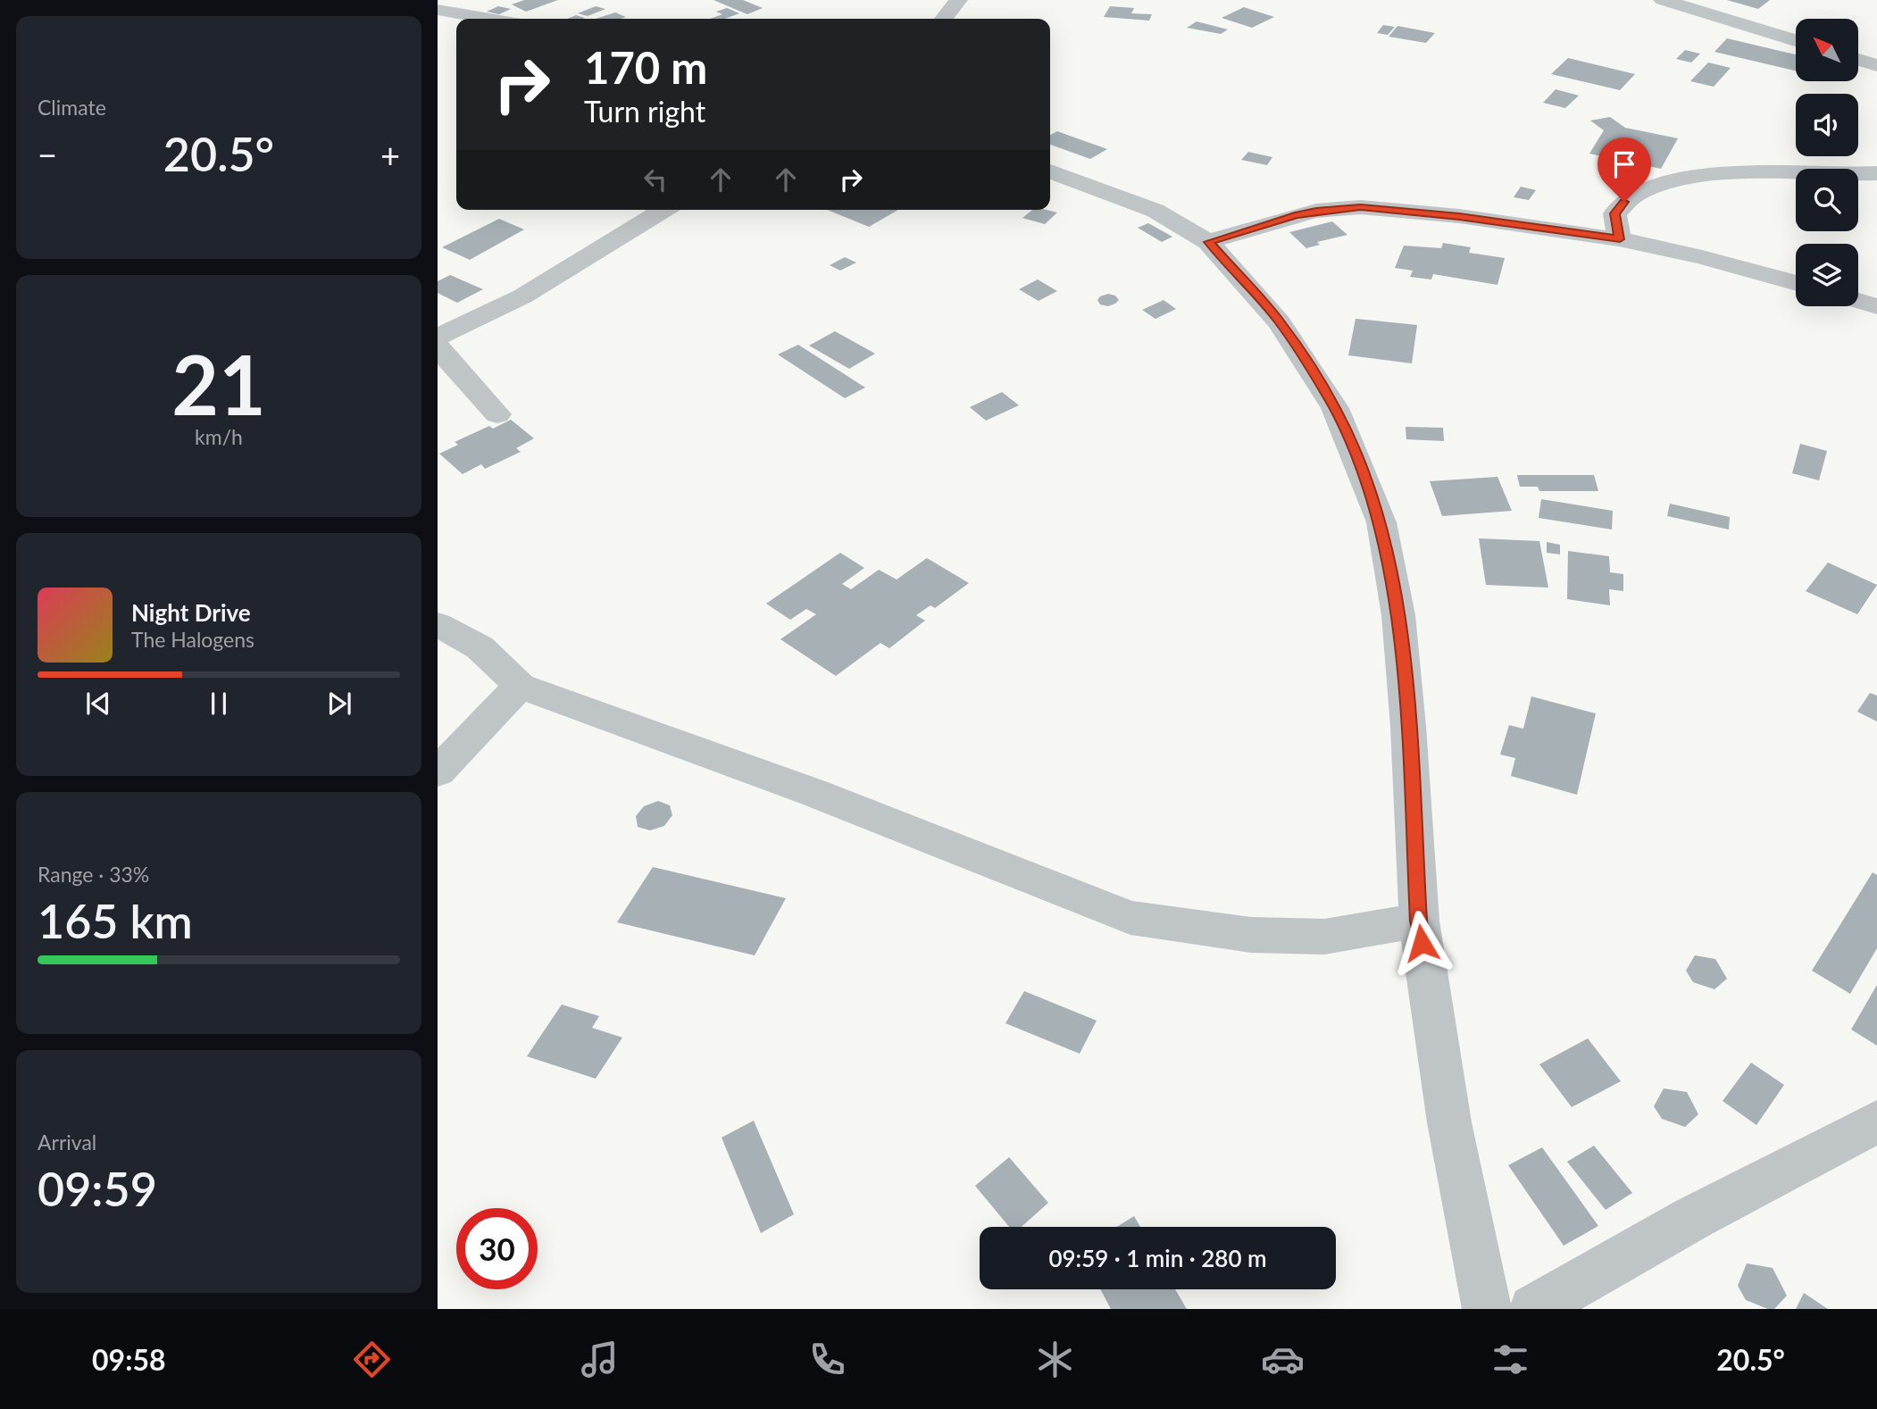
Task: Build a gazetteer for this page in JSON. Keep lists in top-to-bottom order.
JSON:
{
  "north": "top left",
  "page": {
    "tile": [
      "Climate",
      ["21", "km/h"],
      ["Range · 33%", "165 km"],
      ["Arrival", "09:59"]
    ],
    "turn": ["170 m", "Turn right"],
    "heat": ["−", "20.5°", "+"],
    "song": ["Night Drive", "The Halogens"],
    "limit": "30",
    "trip": "09:59 · 1 min · 280 m",
    "tabs": ["09:58", "20.5°"]
  }
}
